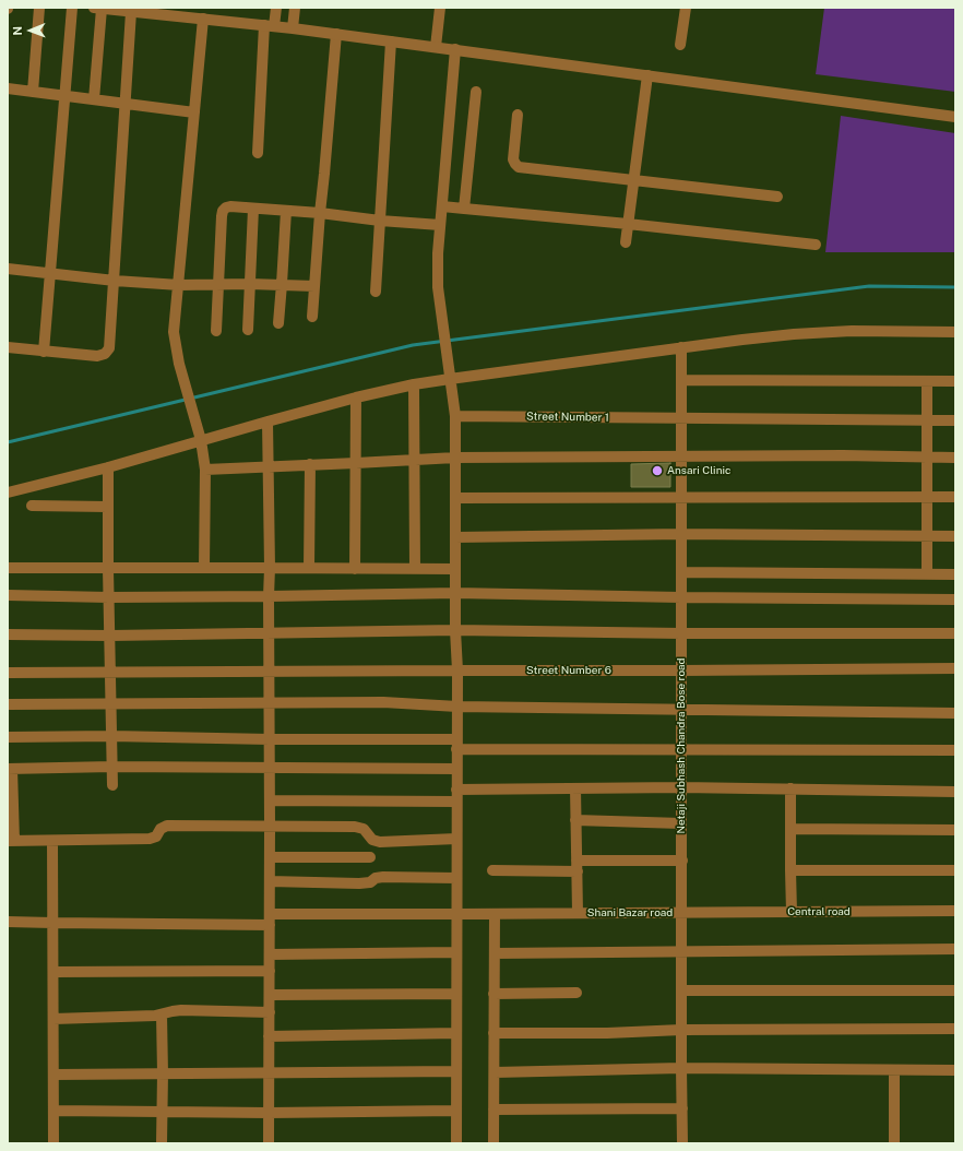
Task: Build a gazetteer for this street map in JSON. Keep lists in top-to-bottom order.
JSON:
{
  "streets": {
    "street": [
      "Street Number 1",
      "Street Number 6",
      "Netaji Subhash Chandra Bose road",
      "Central road",
      "Shani Bazar road"
    ]
  },
  "crossings": [
    ["Street Number 1", "Netaji Subhash Chandra Bose road"],
    ["Street Number 6", "Netaji Subhash Chandra Bose road"],
    ["Netaji Subhash Chandra Bose road", "Central road"],
    ["Netaji Subhash Chandra Bose road", "Shani Bazar road"],
    ["Central road", "Shani Bazar road"]
  ],
  "places": ["Ansari Clinic"],
  "north": "left"
}
